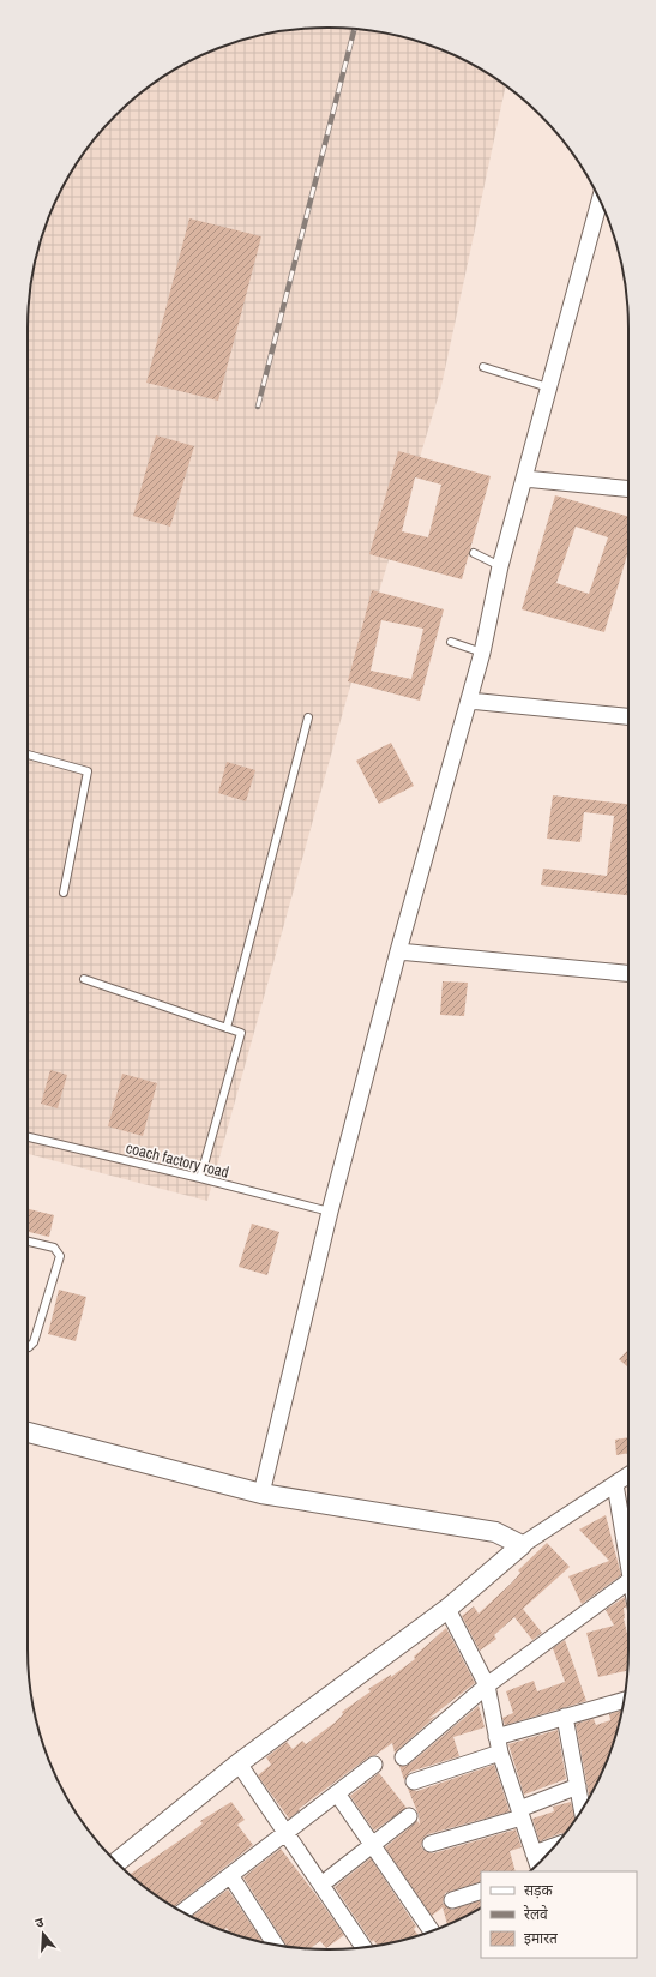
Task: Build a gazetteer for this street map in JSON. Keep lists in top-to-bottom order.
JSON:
{
  "streets": {
    "lane": ["coach factory road"]
  },
  "legend": ["सड़क", "रेलवे", "इमारत"],
  "north": "top"
}
